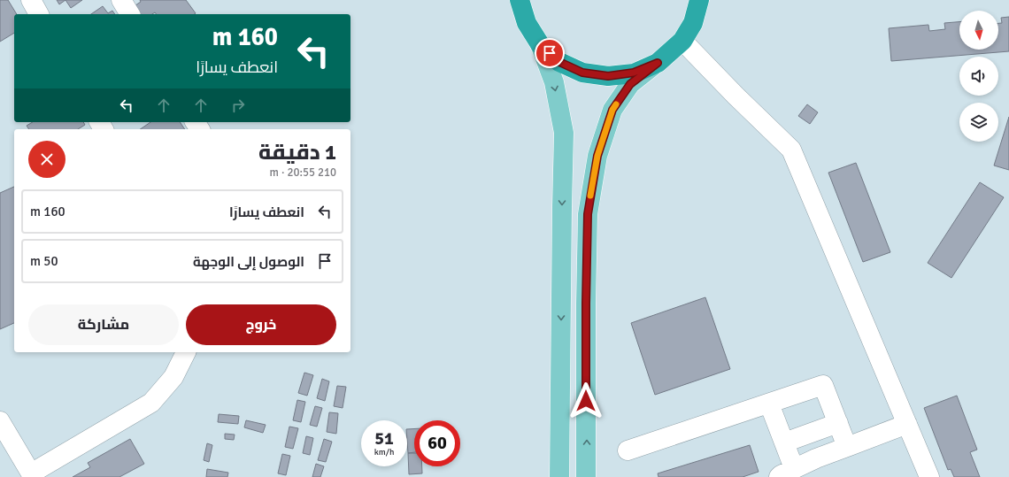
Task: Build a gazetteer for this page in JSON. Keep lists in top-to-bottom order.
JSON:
{
  "north": "bottom",
  "page": {
    "turn": ["160 m", "انعطف يسارًا"],
    "heading": ["1 دقيقة", "210 m · 20:55"],
    "list": [
      {
        "name": "انعطف يسارًا",
        "value": "160 m"
      },
      {
        "name": "الوصول إلى الوجهة",
        "value": "50 m"
      }
    ],
    "buttons": ["خروج", "مشاركة"],
    "speed": "51 km/h",
    "limit": "60"
  }
}
